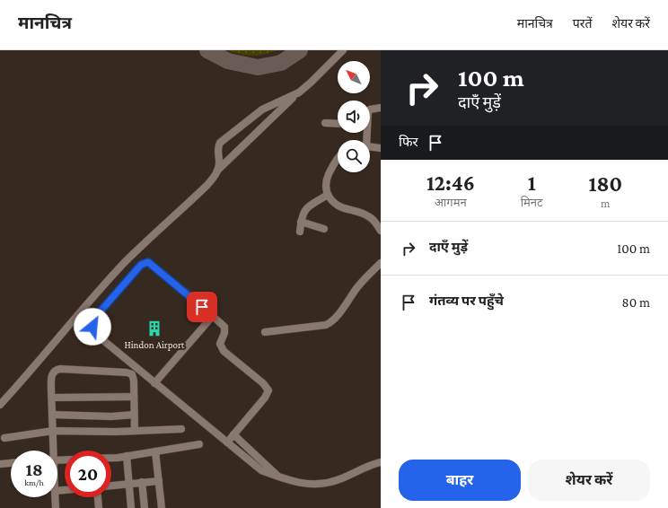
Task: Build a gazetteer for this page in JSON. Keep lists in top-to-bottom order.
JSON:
{
  "places": {
    "building": ["Hindon Airport"]
  },
  "north": "top left",
  "page": {
    "header": "मानचित्र",
    "nav": ["मानचित्र", "परतें", "शेयर करें"],
    "turn": ["100 m", "दाएँ मुड़ें"],
    "then": "फिर",
    "eta": [
      "12:46",
      "आगमन",
      "1",
      "मिनट",
      "180",
      "m"
    ],
    "list": [
      {
        "name": "दाएँ मुड़ें",
        "value": "100 m"
      },
      {
        "name": "गंतव्य पर पहुँचे",
        "value": "80 m"
      }
    ],
    "speed": "18 km/h",
    "limit": "20",
    "buttons": ["बाहर", "शेयर करें"]
  }
}
